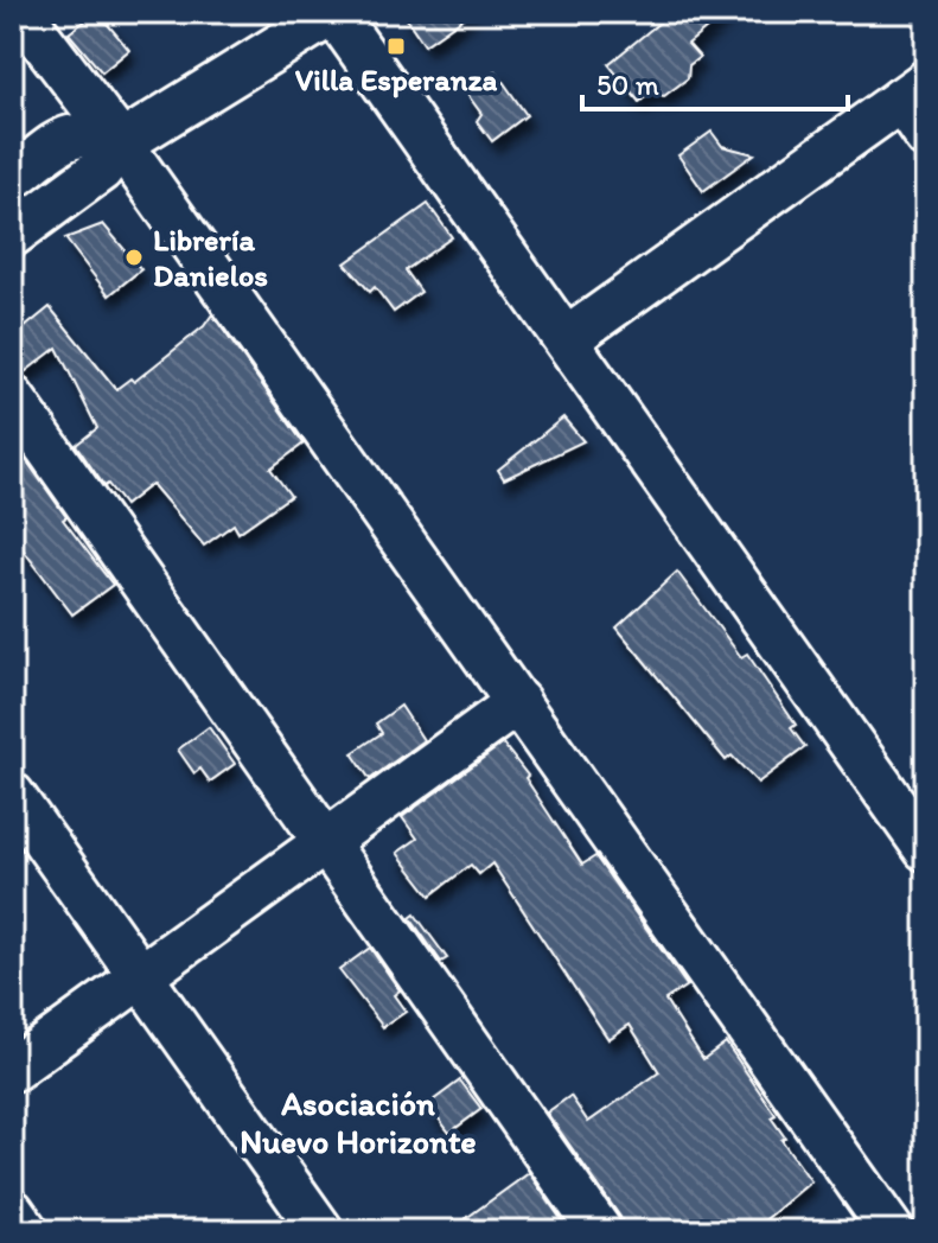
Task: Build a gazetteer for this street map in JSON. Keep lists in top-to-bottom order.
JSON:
{
  "districts": ["Asociación Nuevo Horizonte"],
  "places": {
    "transit": ["Villa Esperanza"],
    "other": ["Librería Danielos"]
  },
  "scale_bar": "50 m"
}
